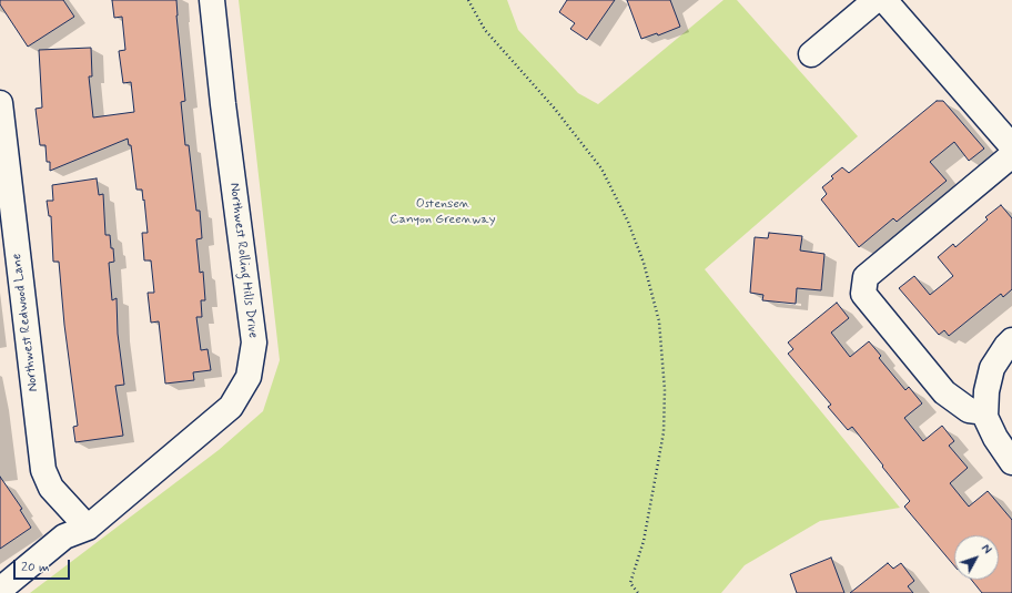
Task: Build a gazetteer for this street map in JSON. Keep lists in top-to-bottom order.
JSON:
{
  "streets": {
    "street": ["Northwest Rolling Hills Drive", "Northwest Redwood Lane"]
  },
  "crossings": [
    ["Northwest Rolling Hills Drive", "Northwest Redwood Lane"]
  ],
  "parks": ["Ostensen Canyon Greenway"],
  "scale_bar": "20 m",
  "north": "top right"
}
